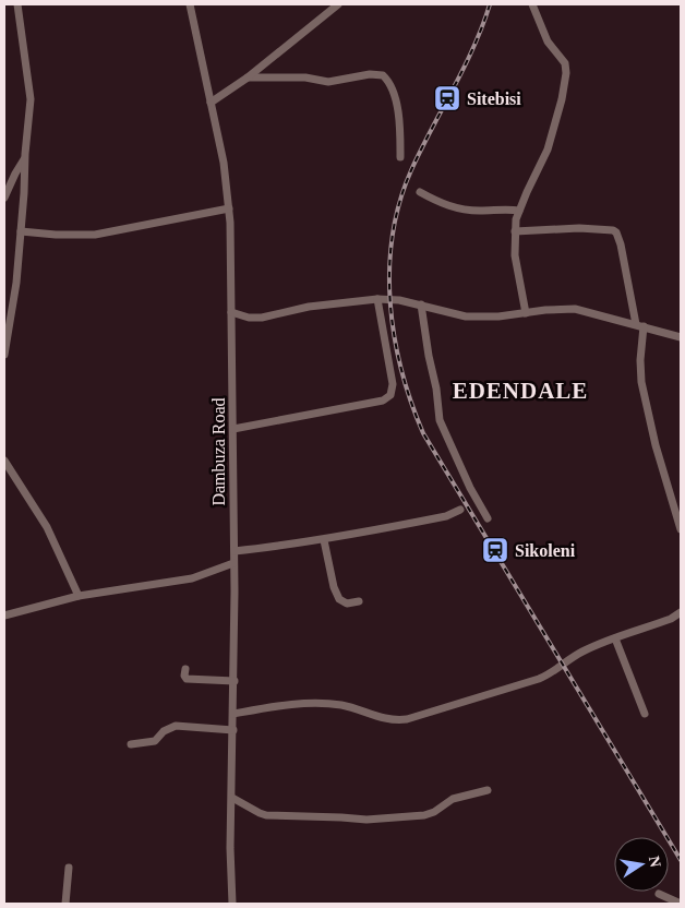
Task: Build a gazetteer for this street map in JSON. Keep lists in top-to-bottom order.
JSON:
{
  "streets": {
    "street": ["Dambuza Road"]
  },
  "districts": ["EDENDALE"],
  "places": {
    "station": ["Sitebisi", "Sikoleni"]
  },
  "north": "right"
}
